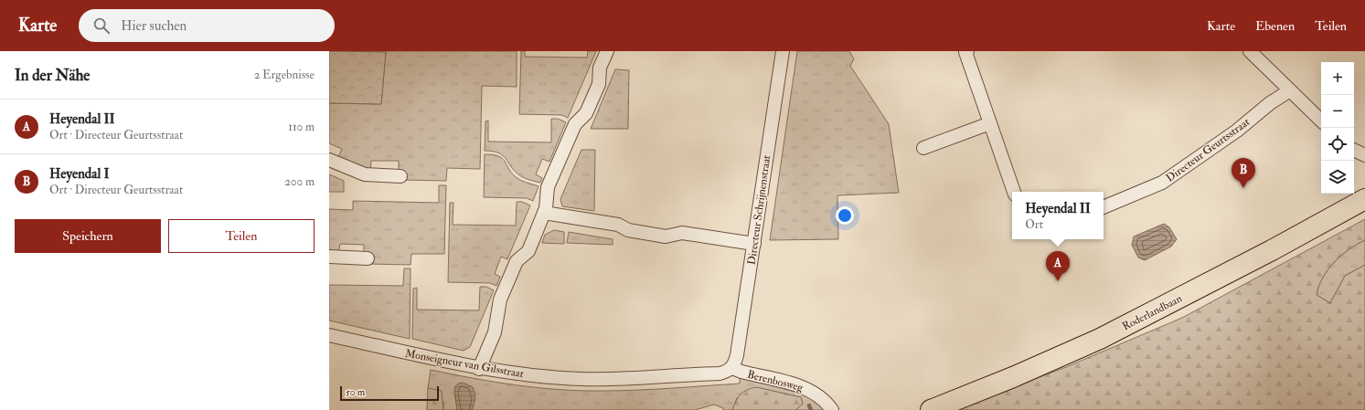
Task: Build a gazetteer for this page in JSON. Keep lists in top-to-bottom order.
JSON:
{
  "streets": {
    "main road": ["Roderlandbaan"],
    "street": [
      "Directeur Geurtsstraat",
      "Directeur Schrijnenstraat",
      "Monseigneur van Gilsstraat",
      "Berenbosweg"
    ]
  },
  "crossings": [
    ["Directeur Schrijnenstraat", "Monseigneur van Gilsstraat"],
    ["Directeur Schrijnenstraat", "Berenbosweg"],
    ["Monseigneur van Gilsstraat", "Berenbosweg"]
  ],
  "scale_bar": "50 m",
  "page": {
    "header": "Karte",
    "search": "Hier suchen",
    "nav": ["Karte", "Ebenen", "Teilen"],
    "heading": ["In der Nähe", "2 Ergebnisse"],
    "map_buttons": ["+", "−"],
    "list": [
      {
        "mark": "A",
        "name": "Heyendal II",
        "note": "Ort · Directeur Geurtsstraat",
        "value": "110 m"
      },
      {
        "mark": "B",
        "name": "Heyendal I",
        "note": "Ort · Directeur Geurtsstraat",
        "value": "200 m"
      }
    ],
    "pins": ["B", "A"],
    "popup": ["Heyendal II", "Ort"],
    "buttons": ["Speichern", "Teilen"],
    "scale": "50 m"
  }
}
